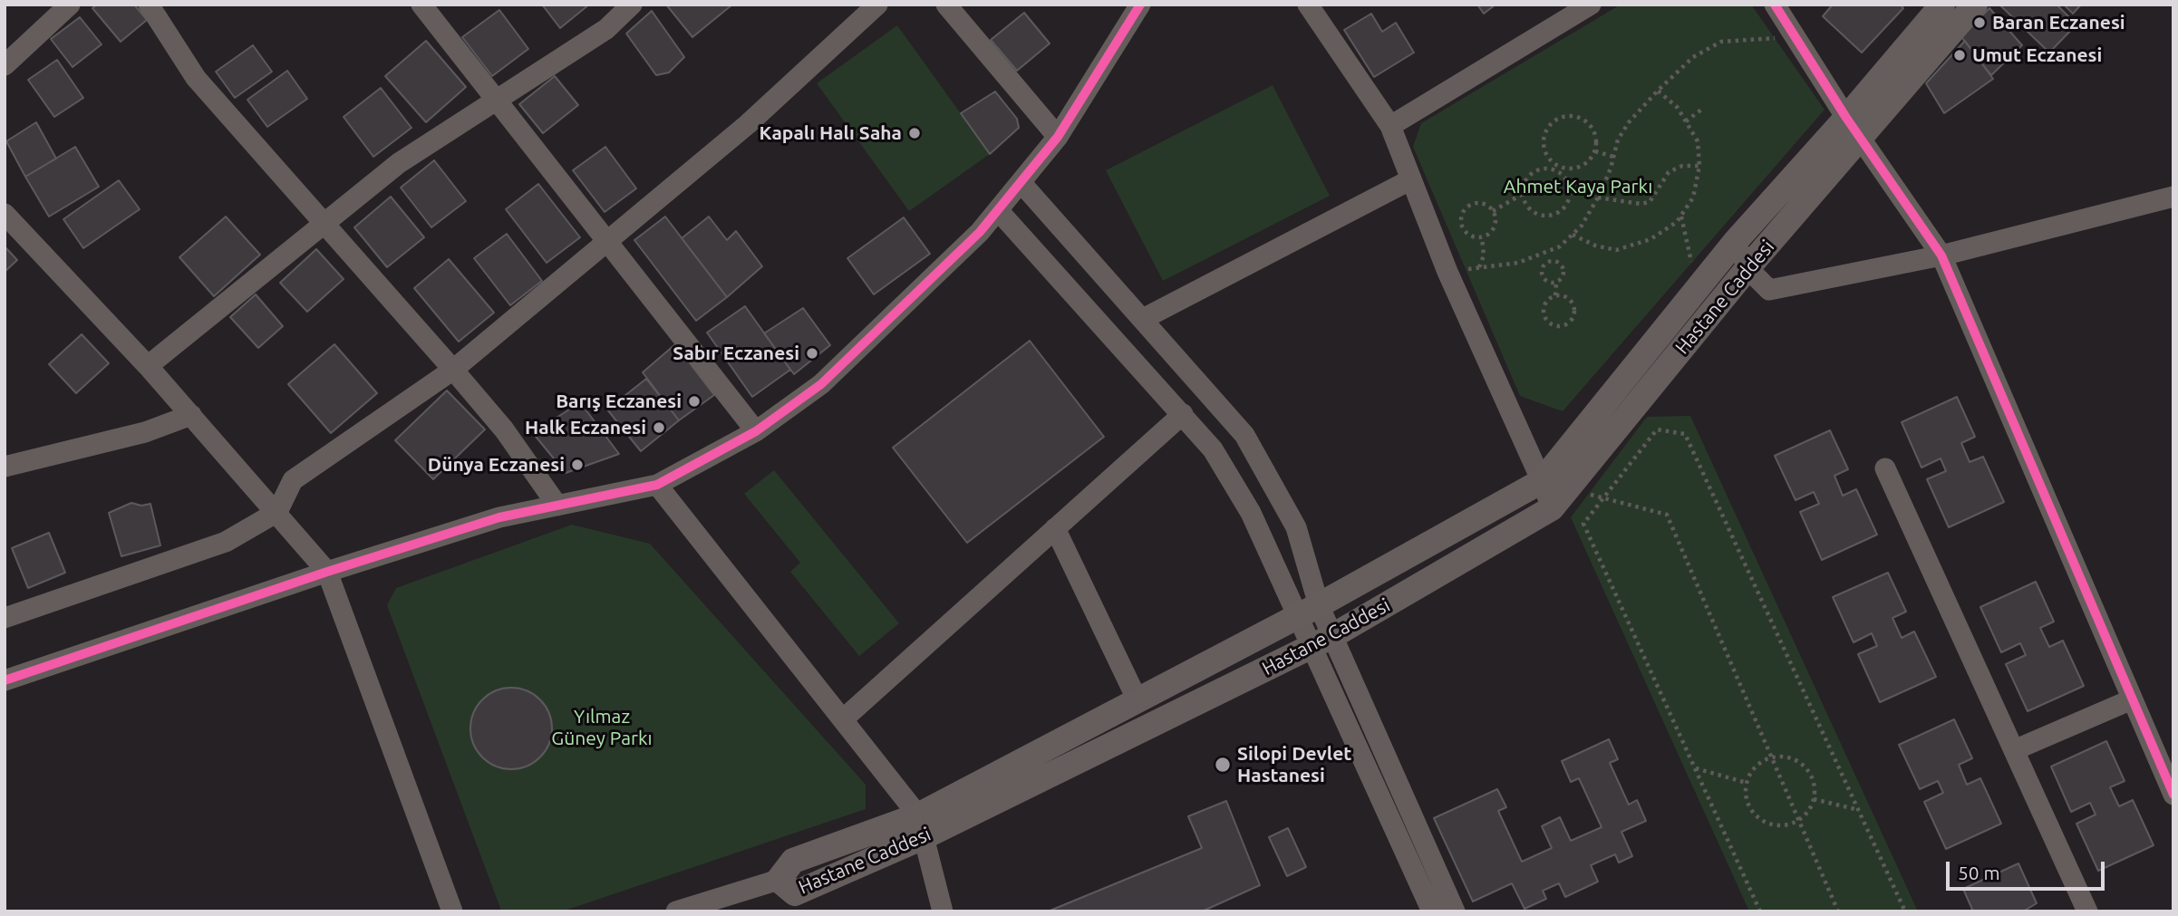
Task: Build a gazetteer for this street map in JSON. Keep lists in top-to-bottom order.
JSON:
{
  "streets": {
    "main road": ["Hastane Caddesi"]
  },
  "parks": ["Ahmet Kaya Parkı", "Yılmaz Güney Parkı"],
  "places": [
    "Baran Eczanesi",
    "Umut Eczanesi",
    "Kapalı Halı Saha",
    "Sabır Eczanesi",
    "Barış Eczanesi",
    "Halk Eczanesi",
    "Dünya Eczanesi",
    "Silopi Devlet Hastanesi"
  ],
  "scale_bar": "50 m"
}
